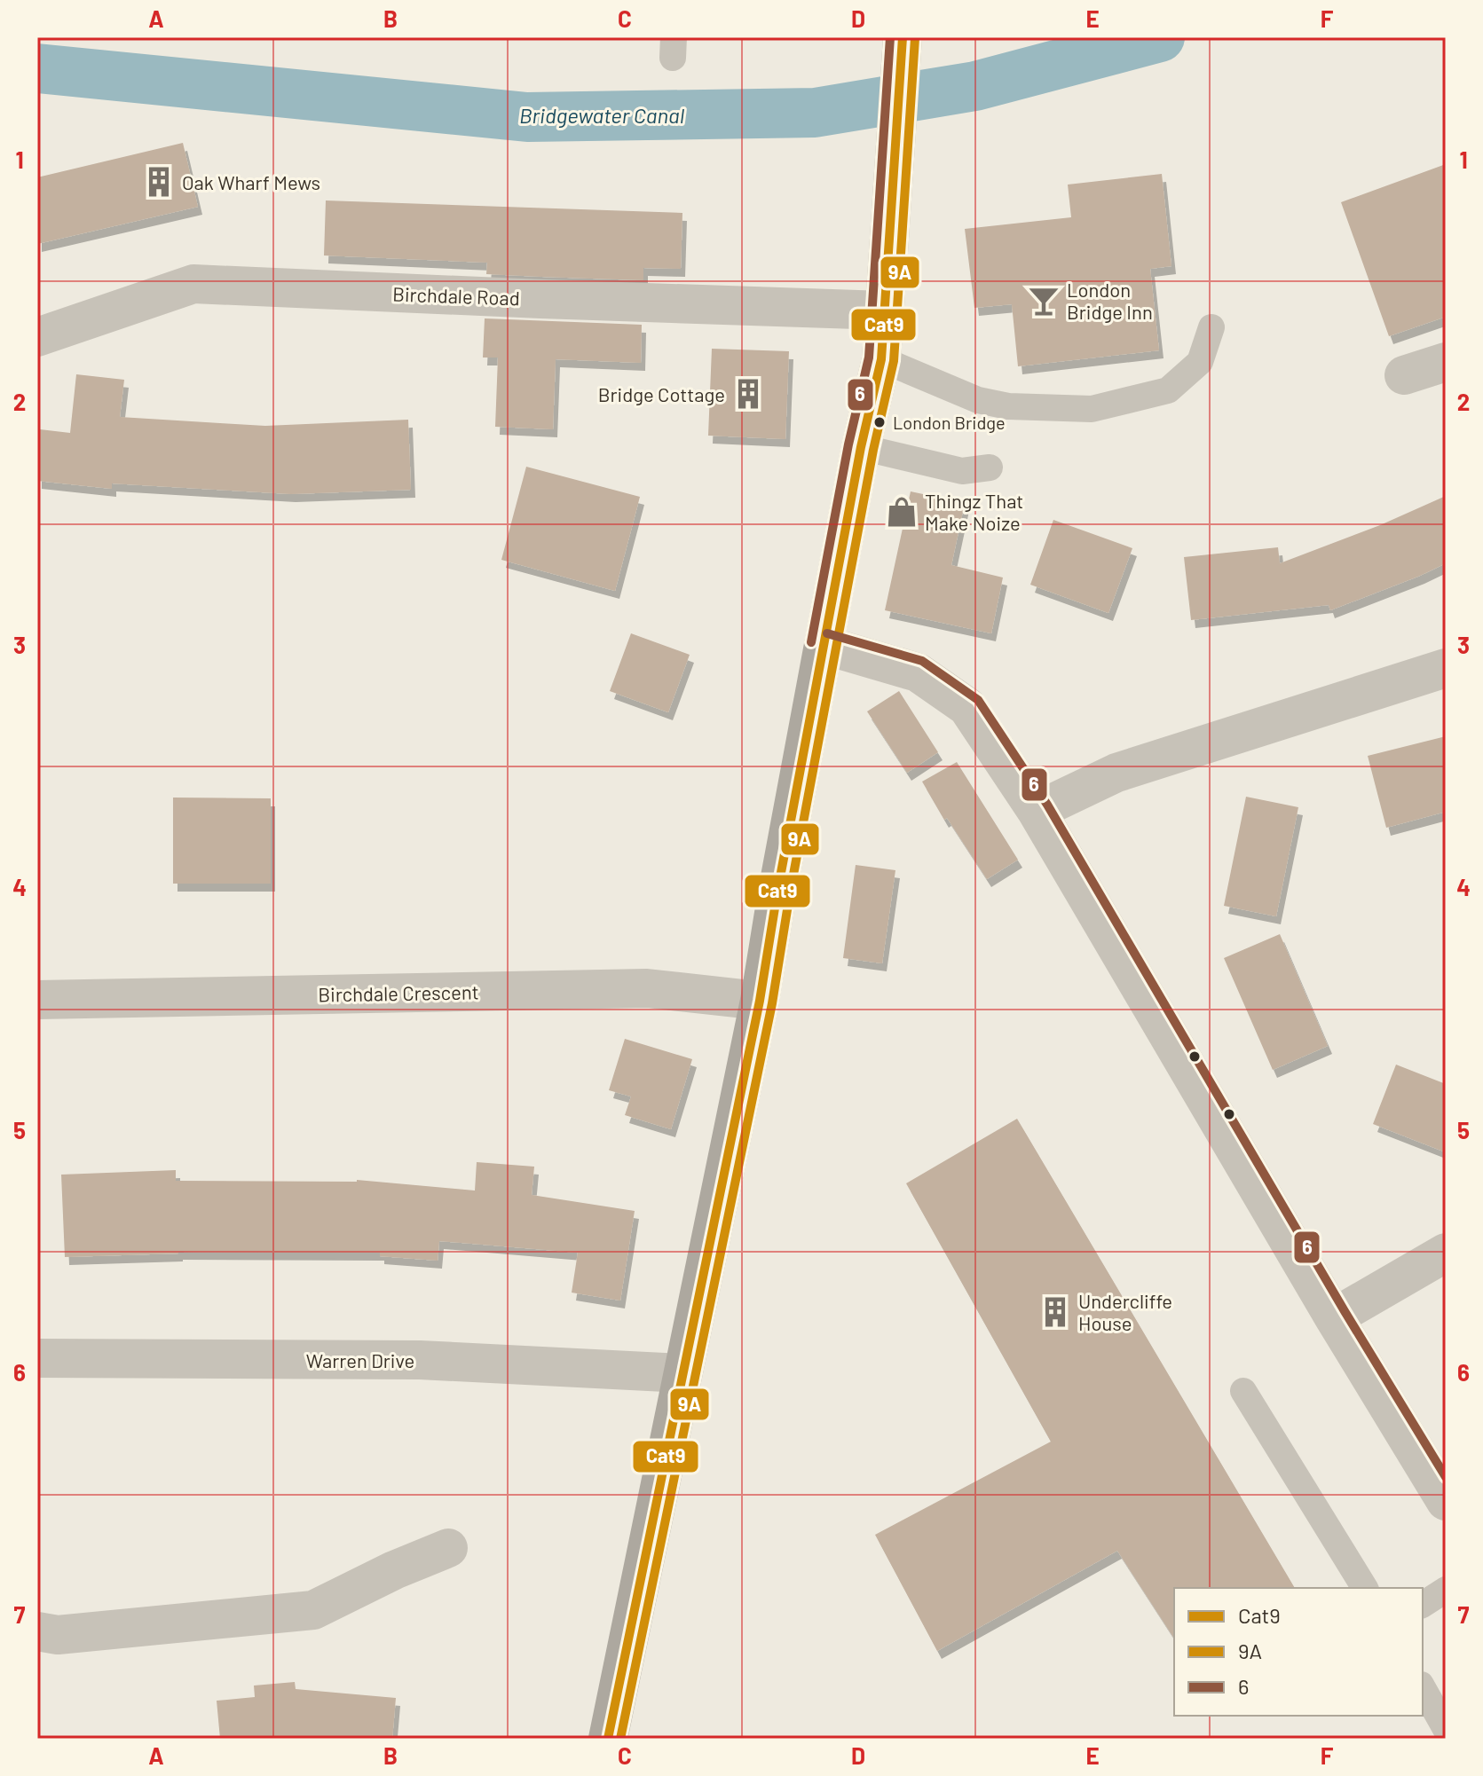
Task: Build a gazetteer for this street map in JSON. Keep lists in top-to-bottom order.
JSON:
{
  "streets": {
    "street": ["Birchdale Road", "Birchdale Crescent", "Warren Drive"]
  },
  "water": ["Bridgewater Canal"],
  "places": {
    "building": ["Oak Wharf Mews", "Bridge Cottage", "Undercliffe House"],
    "bar": ["London Bridge Inn"],
    "other": ["London Bridge"],
    "shop": ["Thingz That Make Noize"]
  },
  "lines": ["transit line Cat9", "transit line 6", "transit line 9A"],
  "legend": ["Cat9", "9A", "6"],
  "grid": {
    "columns": [
      "A",
      "B",
      "C",
      "D",
      "E",
      "F"
    ],
    "rows": [
      "1",
      "2",
      "3",
      "4",
      "5",
      "6",
      "7"
    ]
  }
}
